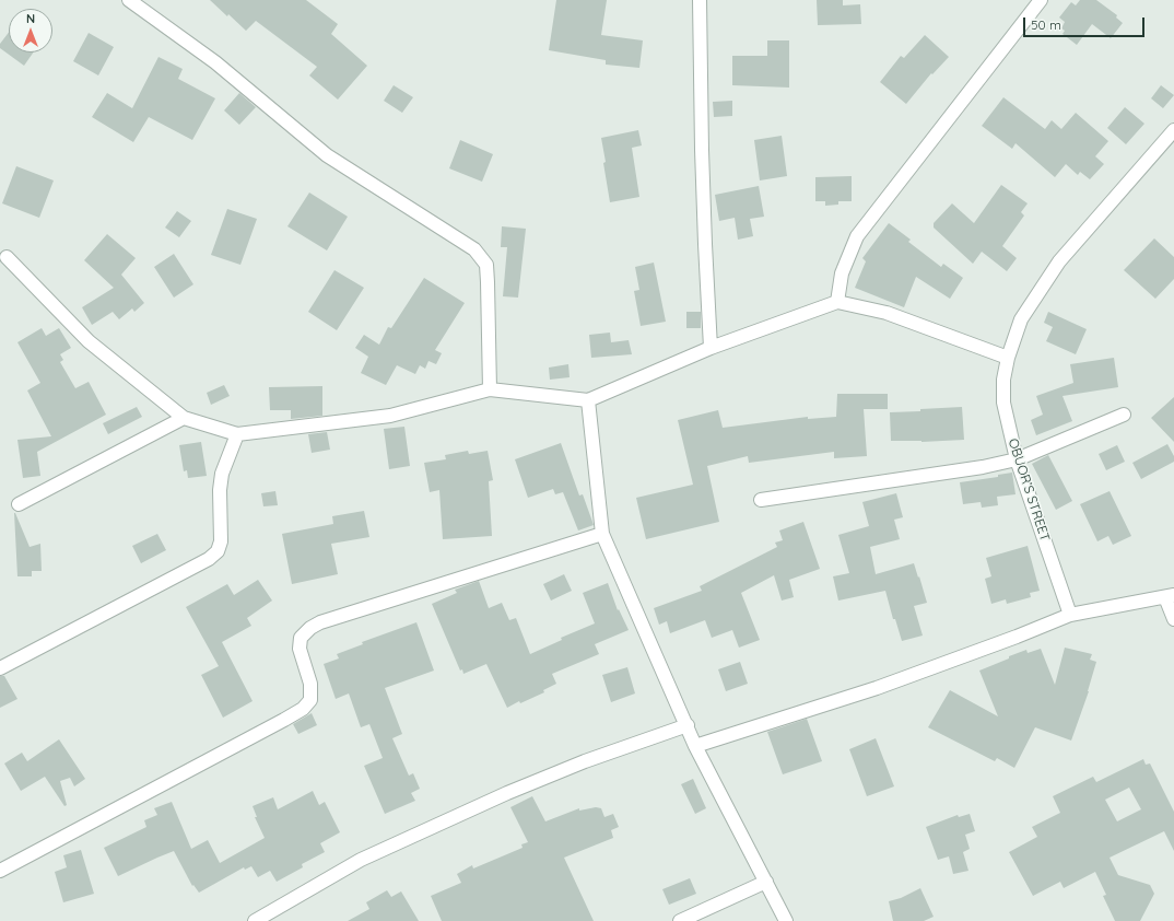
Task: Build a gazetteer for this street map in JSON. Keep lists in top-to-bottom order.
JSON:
{
  "streets": {
    "street": ["OBUOR’S STREET"]
  },
  "scale_bar": "50 m",
  "north": "top"
}
